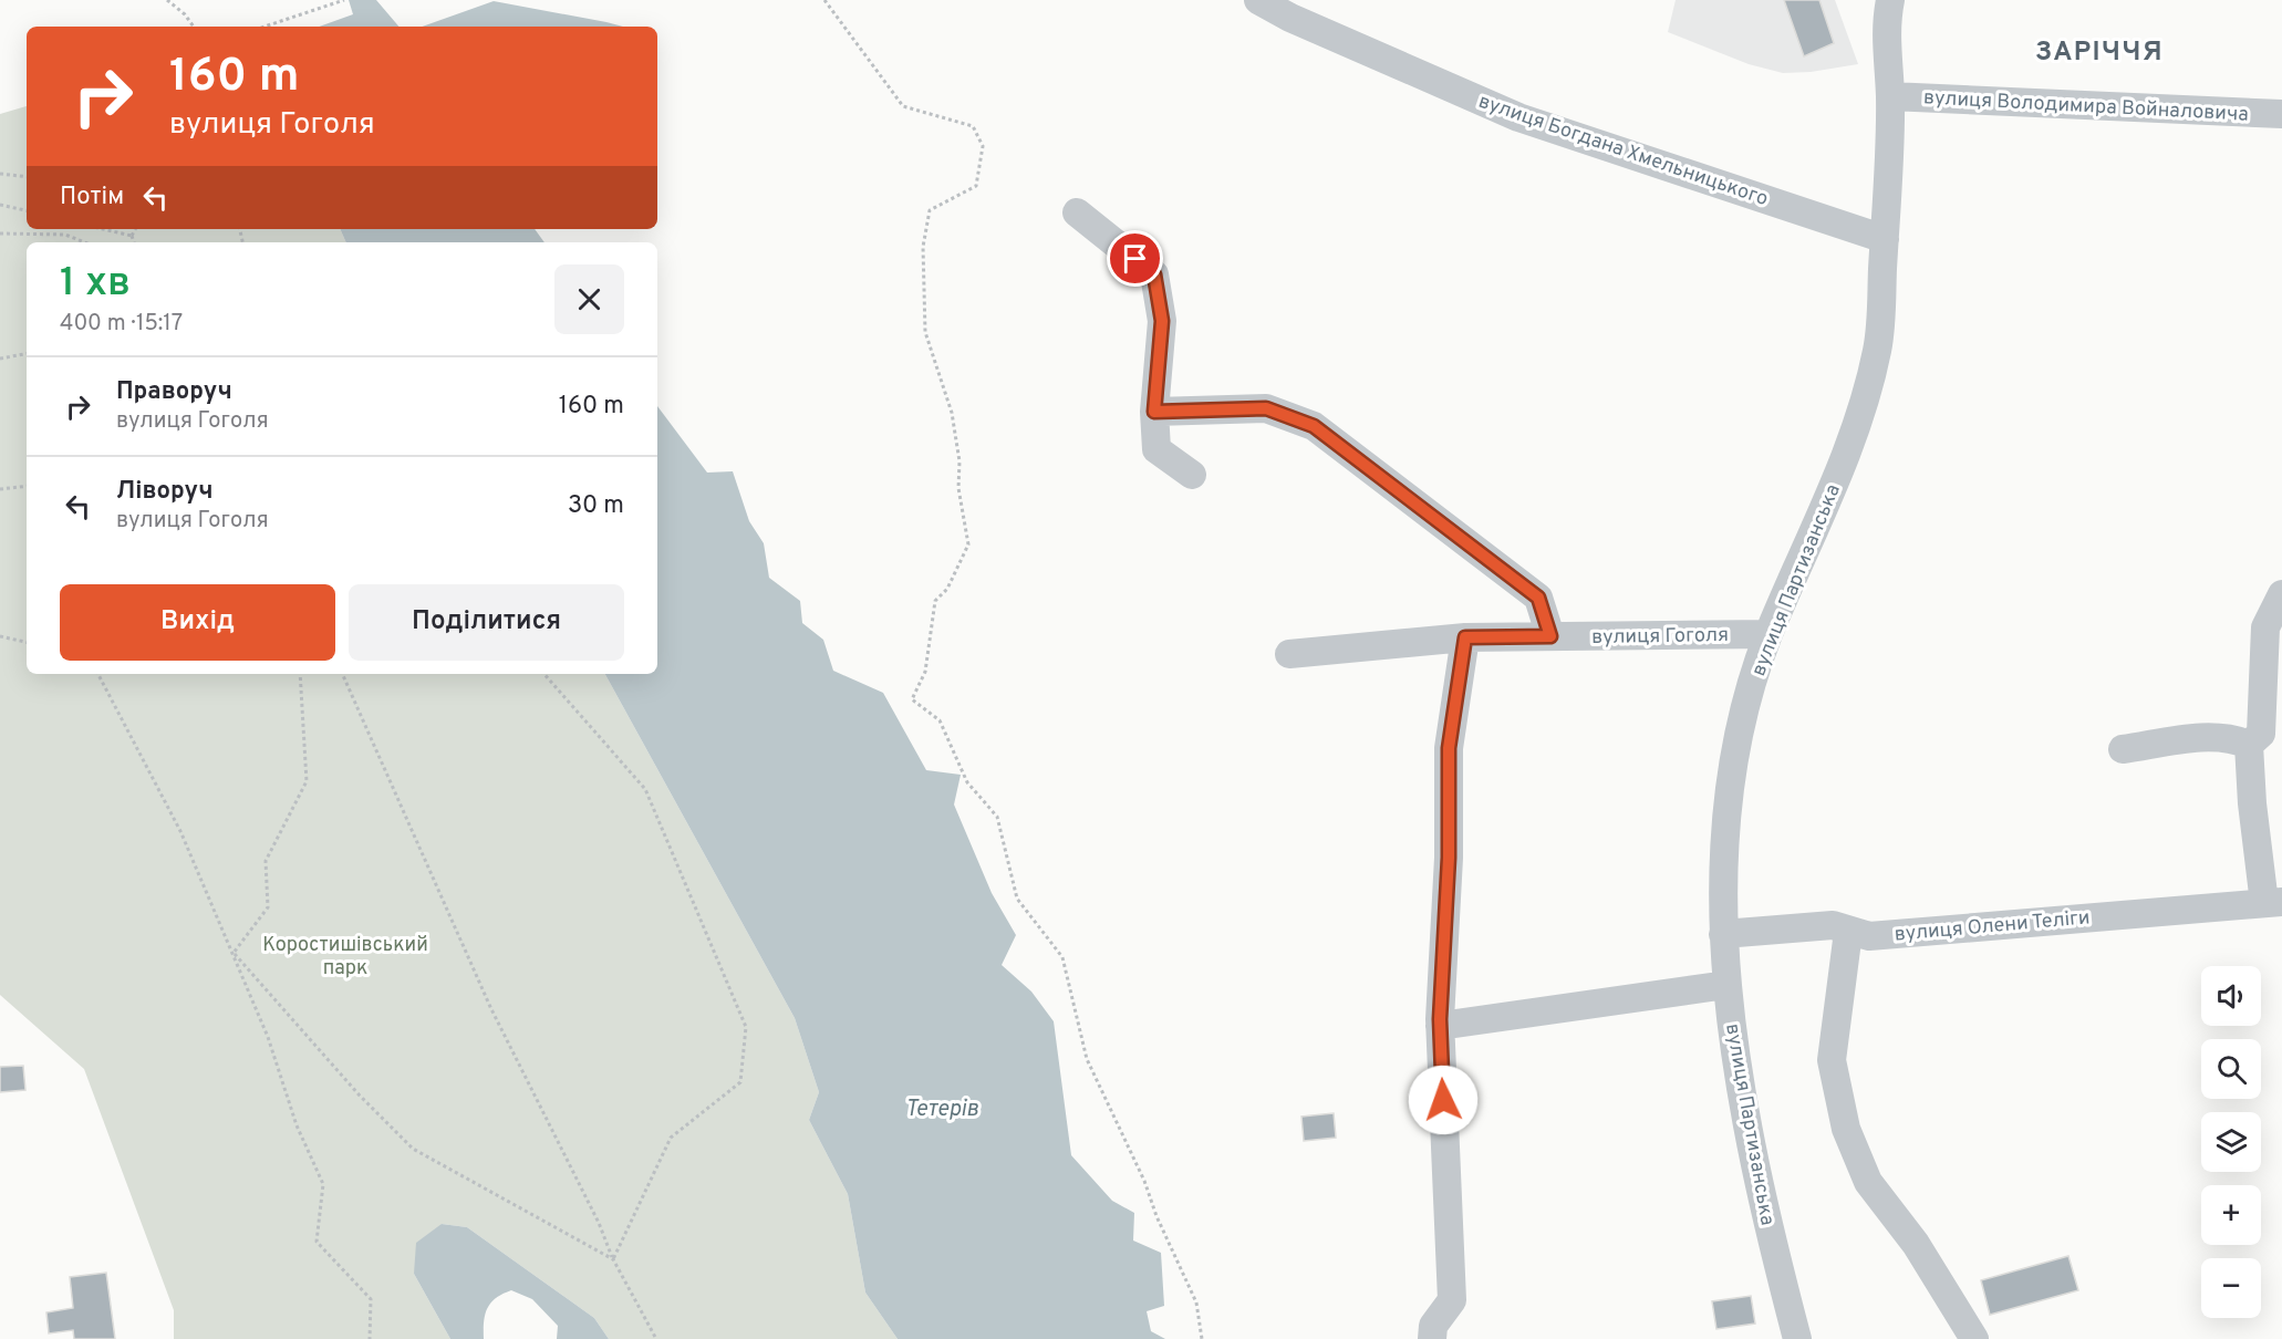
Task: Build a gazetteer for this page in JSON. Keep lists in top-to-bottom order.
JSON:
{
  "streets": {
    "street": [
      "вулиця Володимира Войналовича",
      "вулиця Богдана Хмельницького",
      "вулиця Партизанська",
      "вулиця Гоголя",
      "вулиця Олени Теліги"
    ]
  },
  "crossings": [
    ["вулиця Володимира Войналовича", "вулиця Партизанська"],
    ["вулиця Богдана Хмельницького", "вулиця Партизанська"],
    ["вулиця Партизанська", "вулиця Гоголя"],
    ["вулиця Партизанська", "вулиця Олени Теліги"]
  ],
  "districts": ["ЗАРІЧЧЯ"],
  "water": ["Тетерів"],
  "parks": ["Коростишівський парк"],
  "page": {
    "turn": ["160 m", "вулиця Гоголя"],
    "then": "Потім",
    "heading": ["1 хв", "400 m · 15:17"],
    "list": [
      {
        "name": "Праворуч",
        "note": "вулиця Гоголя",
        "value": "160 m"
      },
      {
        "name": "Ліворуч",
        "note": "вулиця Гоголя",
        "value": "30 m"
      }
    ],
    "buttons": ["Вихід", "Поділитися"],
    "map_buttons": ["+", "−"]
  }
}
